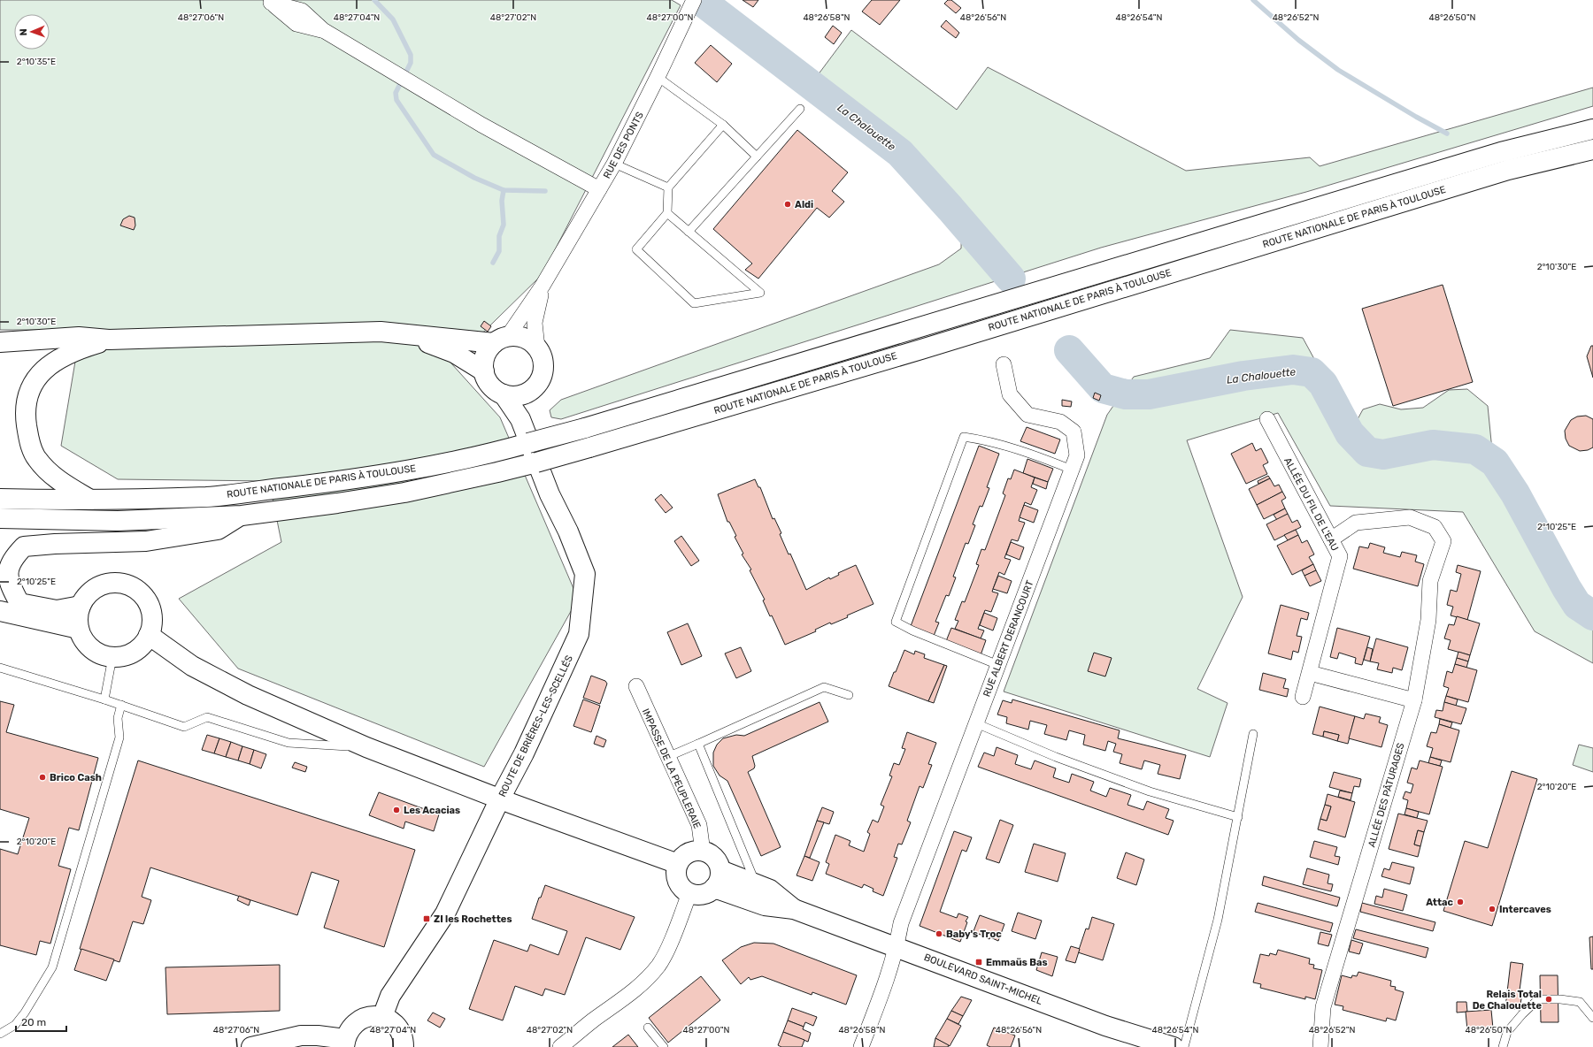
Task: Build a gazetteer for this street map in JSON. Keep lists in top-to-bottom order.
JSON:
{
  "streets": {
    "main road": ["ROUTE NATIONALE DE PARIS À TOULOUSE", "ROUTE DE BRIÈRES-LES-SCELLÉS", "BOULEVARD SAINT-MICHEL"],
    "street": [
      "RUE DES PONTS",
      "ALLÉE DU FIL DE L'EAU",
      "RUE ALBERT DERANCOURT",
      "IMPASSE DE LA PEUPLERAIE",
      "ALLÉE DES PÂTURAGES"
    ]
  },
  "crossings": [
    ["RUE DES PONTS", "ROUTE DE BRIÈRES-LES-SCELLÉS"],
    ["ALLÉE DU FIL DE L'EAU", "ALLÉE DES PÂTURAGES"],
    ["RUE ALBERT DERANCOURT", "BOULEVARD SAINT-MICHEL"],
    ["IMPASSE DE LA PEUPLERAIE", "BOULEVARD SAINT-MICHEL"]
  ],
  "water": ["La Chalouette"],
  "places": {
    "other": [
      "Aldi",
      "Brico Cash",
      "Les Acacias",
      "Attac",
      "Intercaves",
      "Baby's Troc",
      "Relais Total De Chalouette"
    ],
    "transit": ["ZI les Rochettes", "Emmaüs Bas"]
  },
  "scale_bar": "20 m",
  "north": "left",
  "coordinates": [
    "48°27'06\"N",
    "48°27'04\"N",
    "48°27'02\"N",
    "48°27'00\"N",
    "48°26'58\"N",
    "48°26'56\"N",
    "48°26'54\"N",
    "48°26'52\"N",
    "48°26'50\"N",
    "2°10'35\"E",
    "2°10'30\"E",
    "2°10'25\"E",
    "2°10'20\"E"
  ]
}
